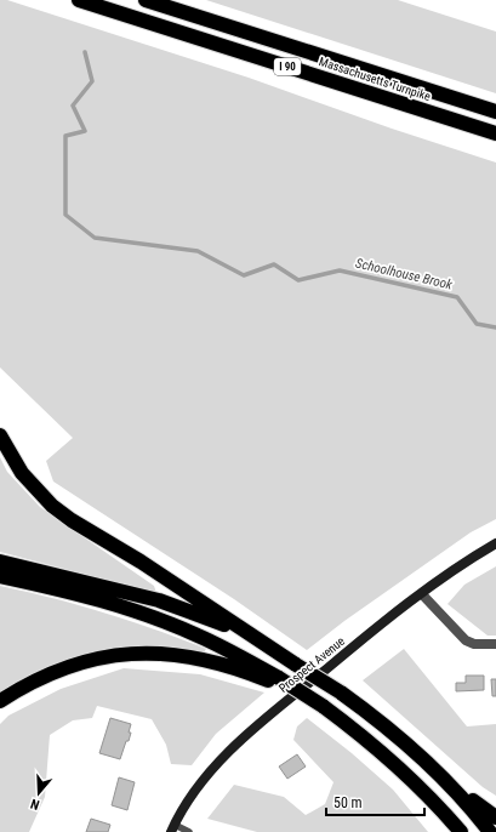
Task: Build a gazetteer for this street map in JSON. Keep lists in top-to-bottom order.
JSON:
{
  "streets": {
    "highway": ["I 90", "Massachusetts Turnpike"],
    "street": ["Prospect Avenue"]
  },
  "water": ["Schoolhouse Brook"],
  "scale_bar": "50 m",
  "north": "bottom"
}
